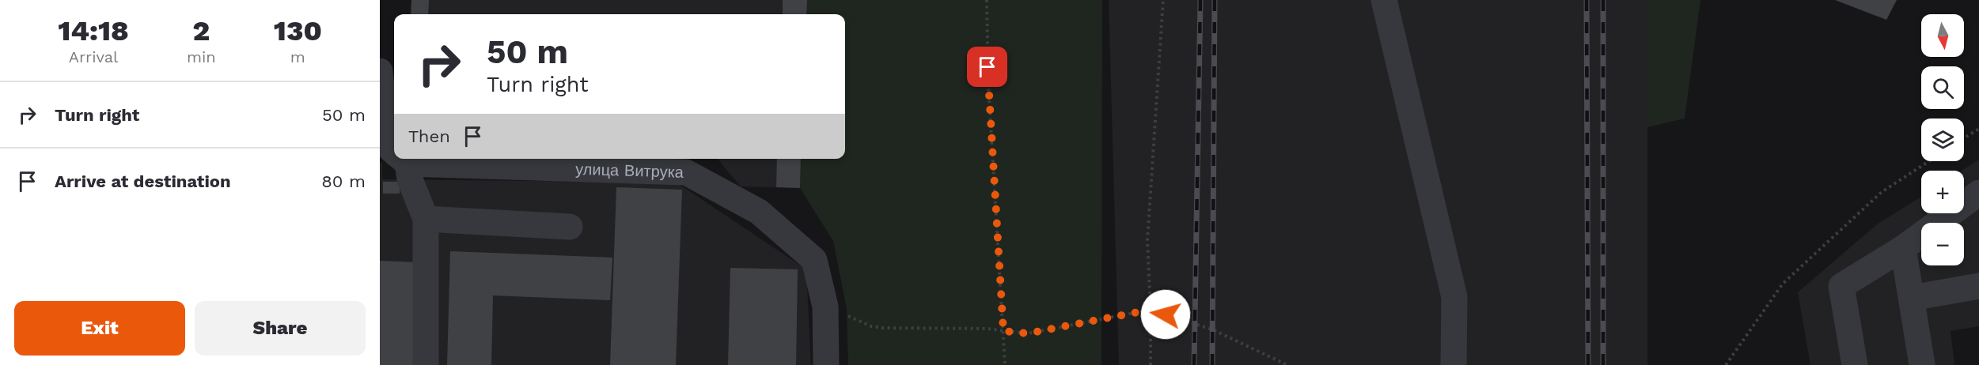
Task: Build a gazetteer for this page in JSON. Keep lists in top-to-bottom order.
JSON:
{
  "streets": {
    "street": ["улица Витрука"]
  },
  "north": "bottom",
  "page": {
    "eta": [
      "14:18",
      "Arrival",
      "2",
      "min",
      "130",
      "m"
    ],
    "map_buttons": ["+", "−"],
    "turn": ["50 m", "Turn right"],
    "list": [
      {
        "name": "Turn right",
        "value": "50 m"
      },
      {
        "name": "Arrive at destination",
        "value": "80 m"
      }
    ],
    "then": "Then",
    "buttons": ["Exit", "Share"]
  }
}
